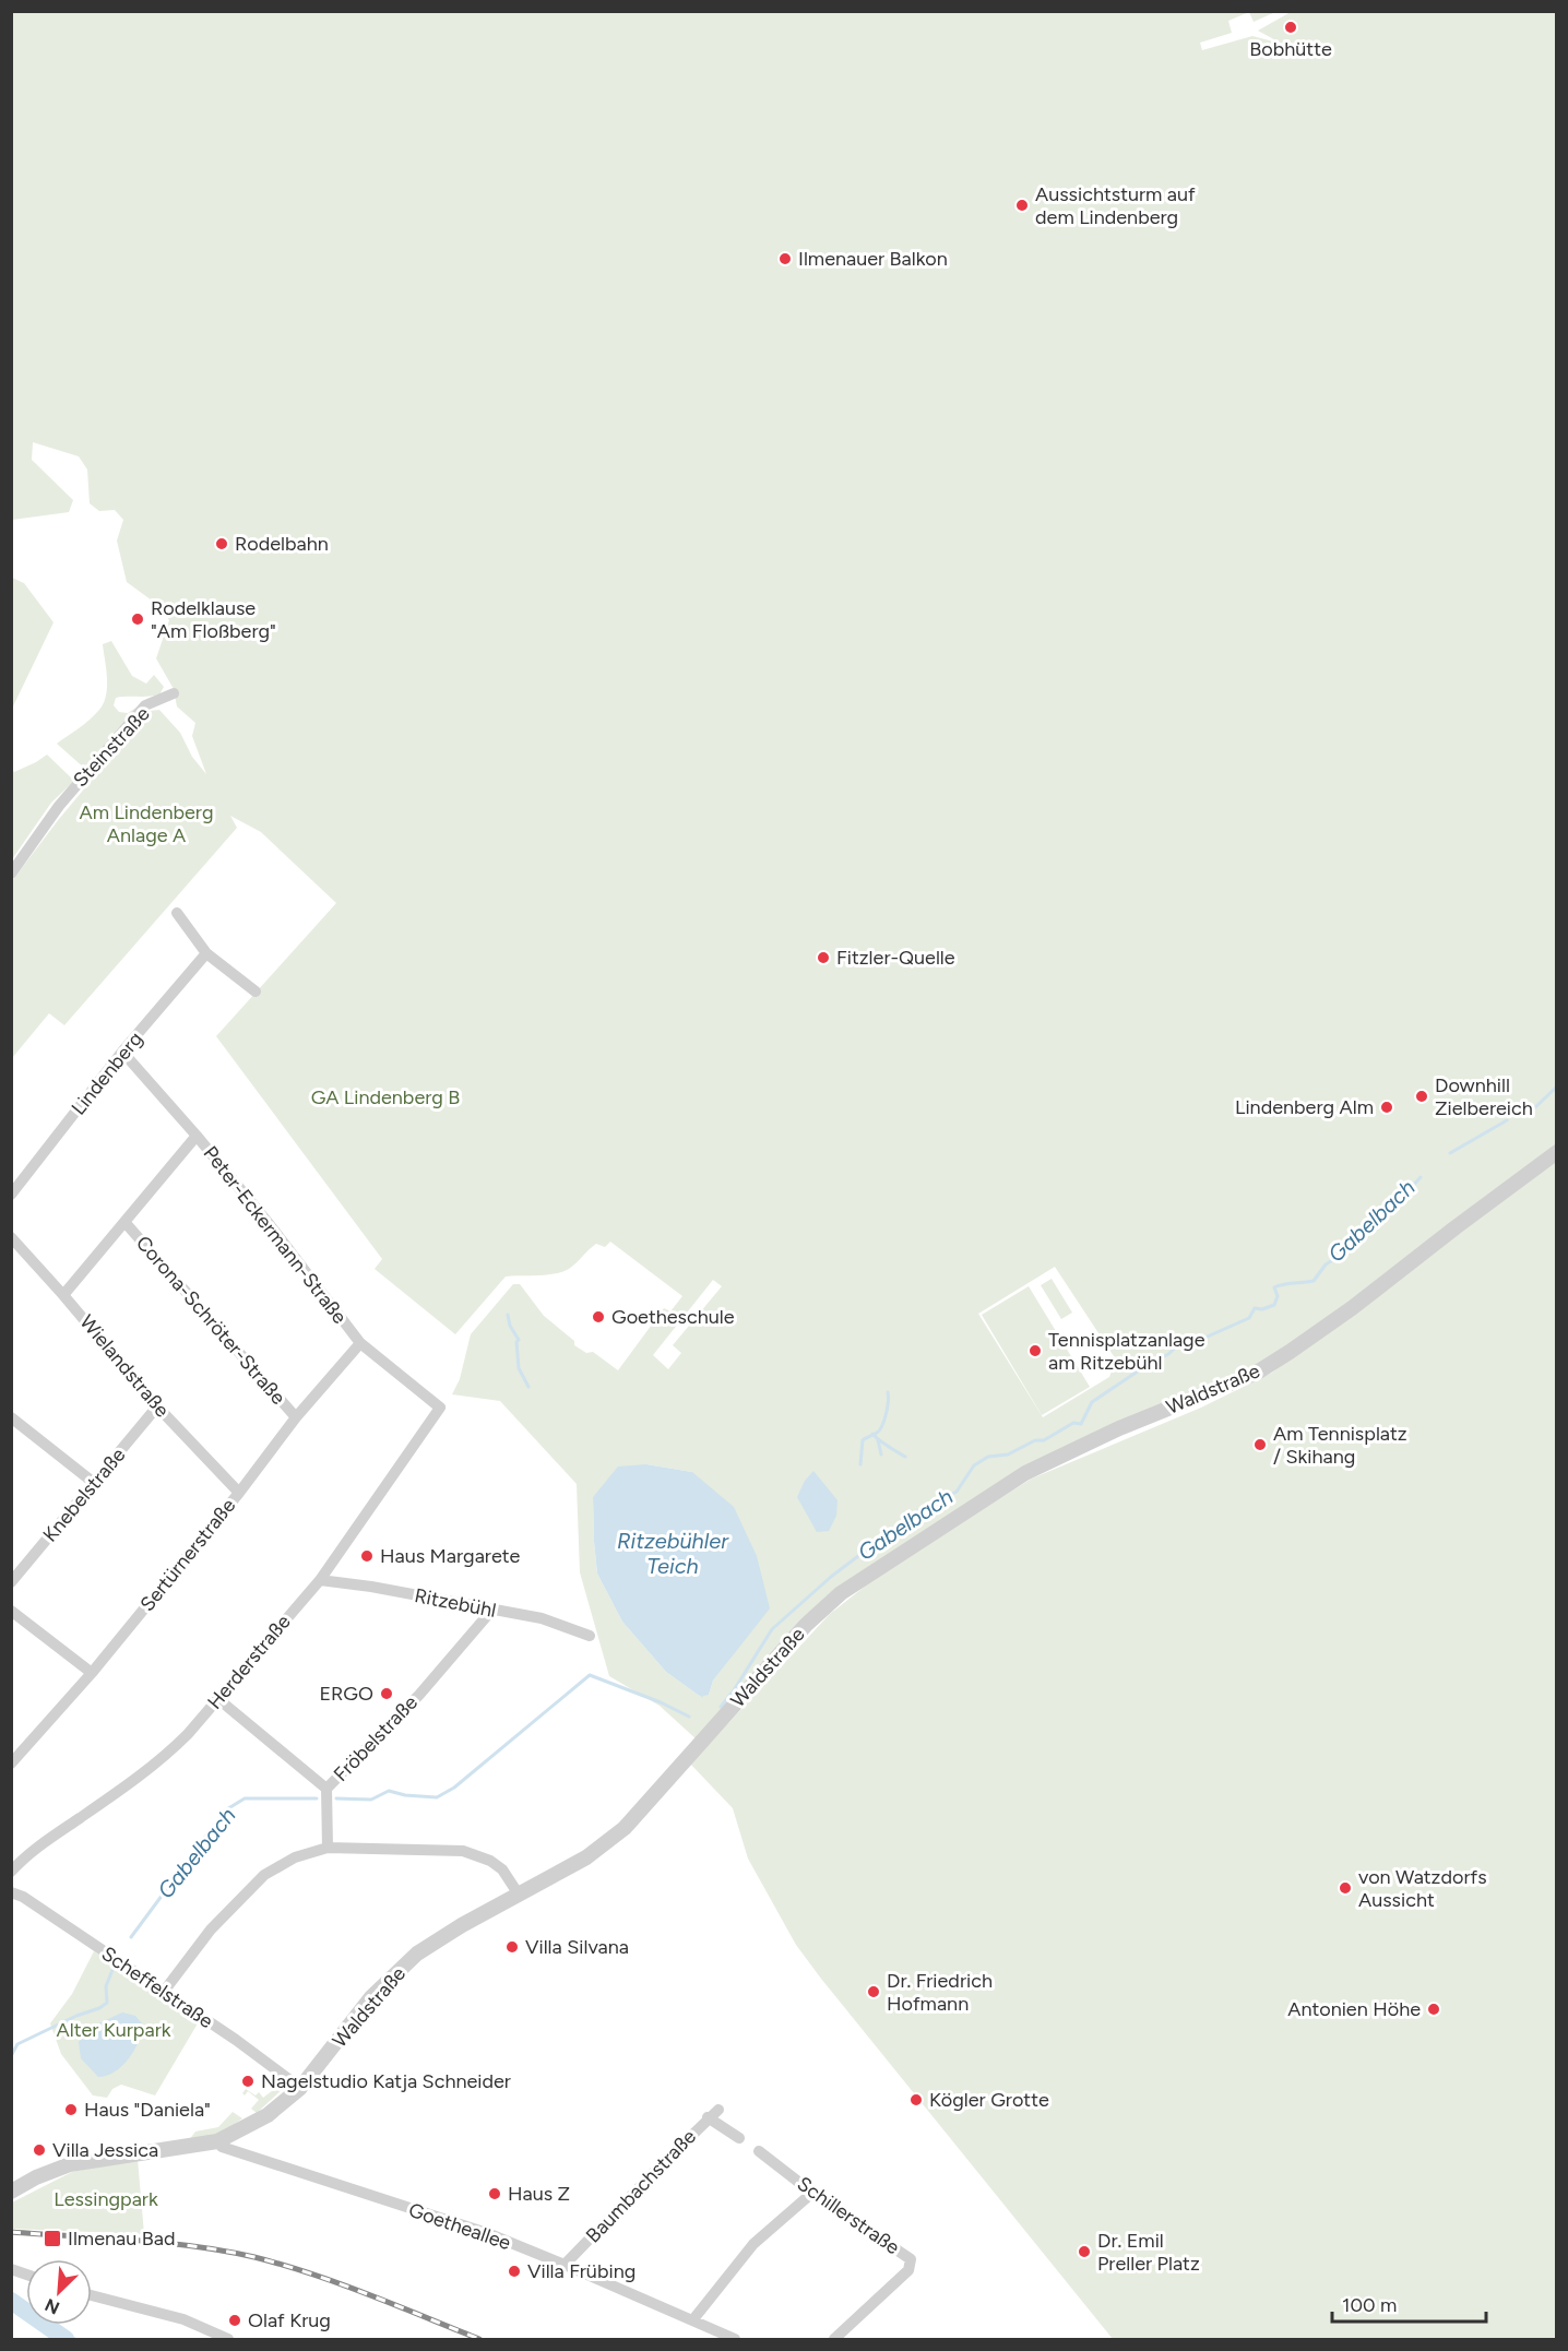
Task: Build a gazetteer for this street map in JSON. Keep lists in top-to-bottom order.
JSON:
{
  "streets": {
    "street": [
      "Steinstraße",
      "Lindenberg",
      "Peter-Eckermann-Straße",
      "Corona-Schröter-Straße",
      "Wielandstraße",
      "Waldstraße",
      "Knebelstraße",
      "Sertürnerstraße",
      "Ritzebühl",
      "Herderstraße",
      "Fröbelstraße",
      "Scheffelstraße",
      "Baumbachstraße",
      "Schillerstraße",
      "Goetheallee"
    ]
  },
  "crossings": [
    ["Lindenberg", "Peter-Eckermann-Straße"],
    ["Peter-Eckermann-Straße", "Corona-Schröter-Straße"],
    ["Peter-Eckermann-Straße", "Sertürnerstraße"],
    ["Peter-Eckermann-Straße", "Herderstraße"],
    ["Corona-Schröter-Straße", "Wielandstraße"],
    ["Corona-Schröter-Straße", "Sertürnerstraße"],
    ["Wielandstraße", "Knebelstraße"],
    ["Wielandstraße", "Sertürnerstraße"],
    ["Waldstraße", "Scheffelstraße"],
    ["Waldstraße", "Goetheallee"],
    ["Ritzebühl", "Herderstraße"],
    ["Ritzebühl", "Fröbelstraße"],
    ["Herderstraße", "Fröbelstraße"],
    ["Baumbachstraße", "Goetheallee"]
  ],
  "water": ["Gabelbach", "Ritzebühler Teich"],
  "parks": [
    "Am Lindenberg Anlage A",
    "GA Lindenberg B",
    "Alter Kurpark",
    "Lessingpark"
  ],
  "places": {
    "other": [
      "Bobhütte",
      "Aussichtsturm auf dem Lindenberg",
      "Ilmenauer Balkon",
      "Rodelbahn",
      "Rodelklause \"Am Floßberg\"",
      "Fitzler-Quelle",
      "Downhill Zielbereich",
      "Lindenberg Alm",
      "Goetheschule",
      "Tennisplatzanlage am Ritzebühl",
      "Am Tennisplatz / Skihang",
      "Haus Margarete",
      "ERGO",
      "von Watzdorfs Aussicht",
      "Villa Silvana",
      "Dr. Friedrich Hofmann",
      "Antonien Höhe",
      "Nagelstudio Katja Schneider",
      "Kögler Grotte",
      "Haus \"Daniela\"",
      "Villa Jessica",
      "Haus Z",
      "Dr. Emil Preller Platz",
      "Villa Frübing",
      "Olaf Krug"
    ],
    "transit": ["Ilmenau Bad"]
  },
  "scale_bar": "100 m",
  "north": "bottom left"
}
